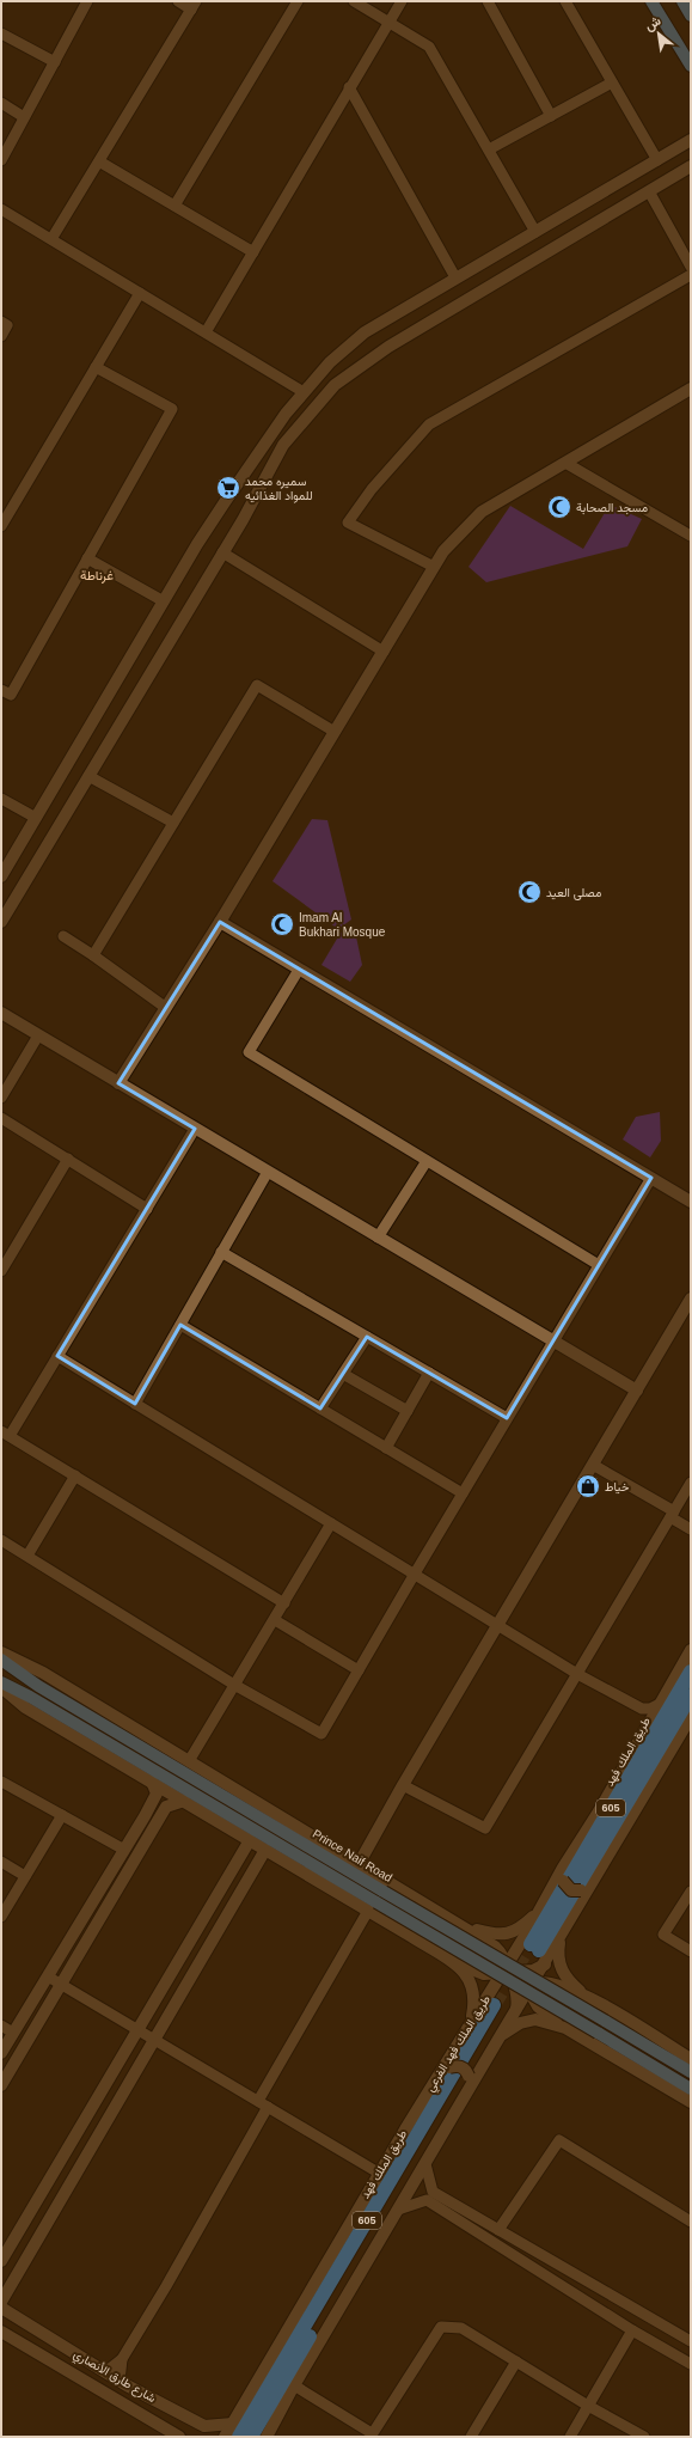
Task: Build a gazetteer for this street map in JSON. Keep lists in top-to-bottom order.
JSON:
{
  "streets": {
    "highway": ["طريق الملك فهد", "605"],
    "main road": ["Prince Naif Road"],
    "street": ["طريق الملك فهد الفرعي", "شارع طارق الأنصاري"]
  },
  "crossings": [
    ["طريق الملك فهد", "طريق الملك فهد الفرعي"],
    ["طريق الملك فهد الفرعي", "شارع طارق الأنصاري"]
  ],
  "districts": ["غرناطة"],
  "places": {
    "supermarket": ["سميره محمد للمواد الغذائيه"],
    "mosque": ["مسجد الصحابة", "مصلى العيد", "Imam Al Bukhari Mosque"],
    "shop": ["خياط"]
  },
  "north": "top left"
}
